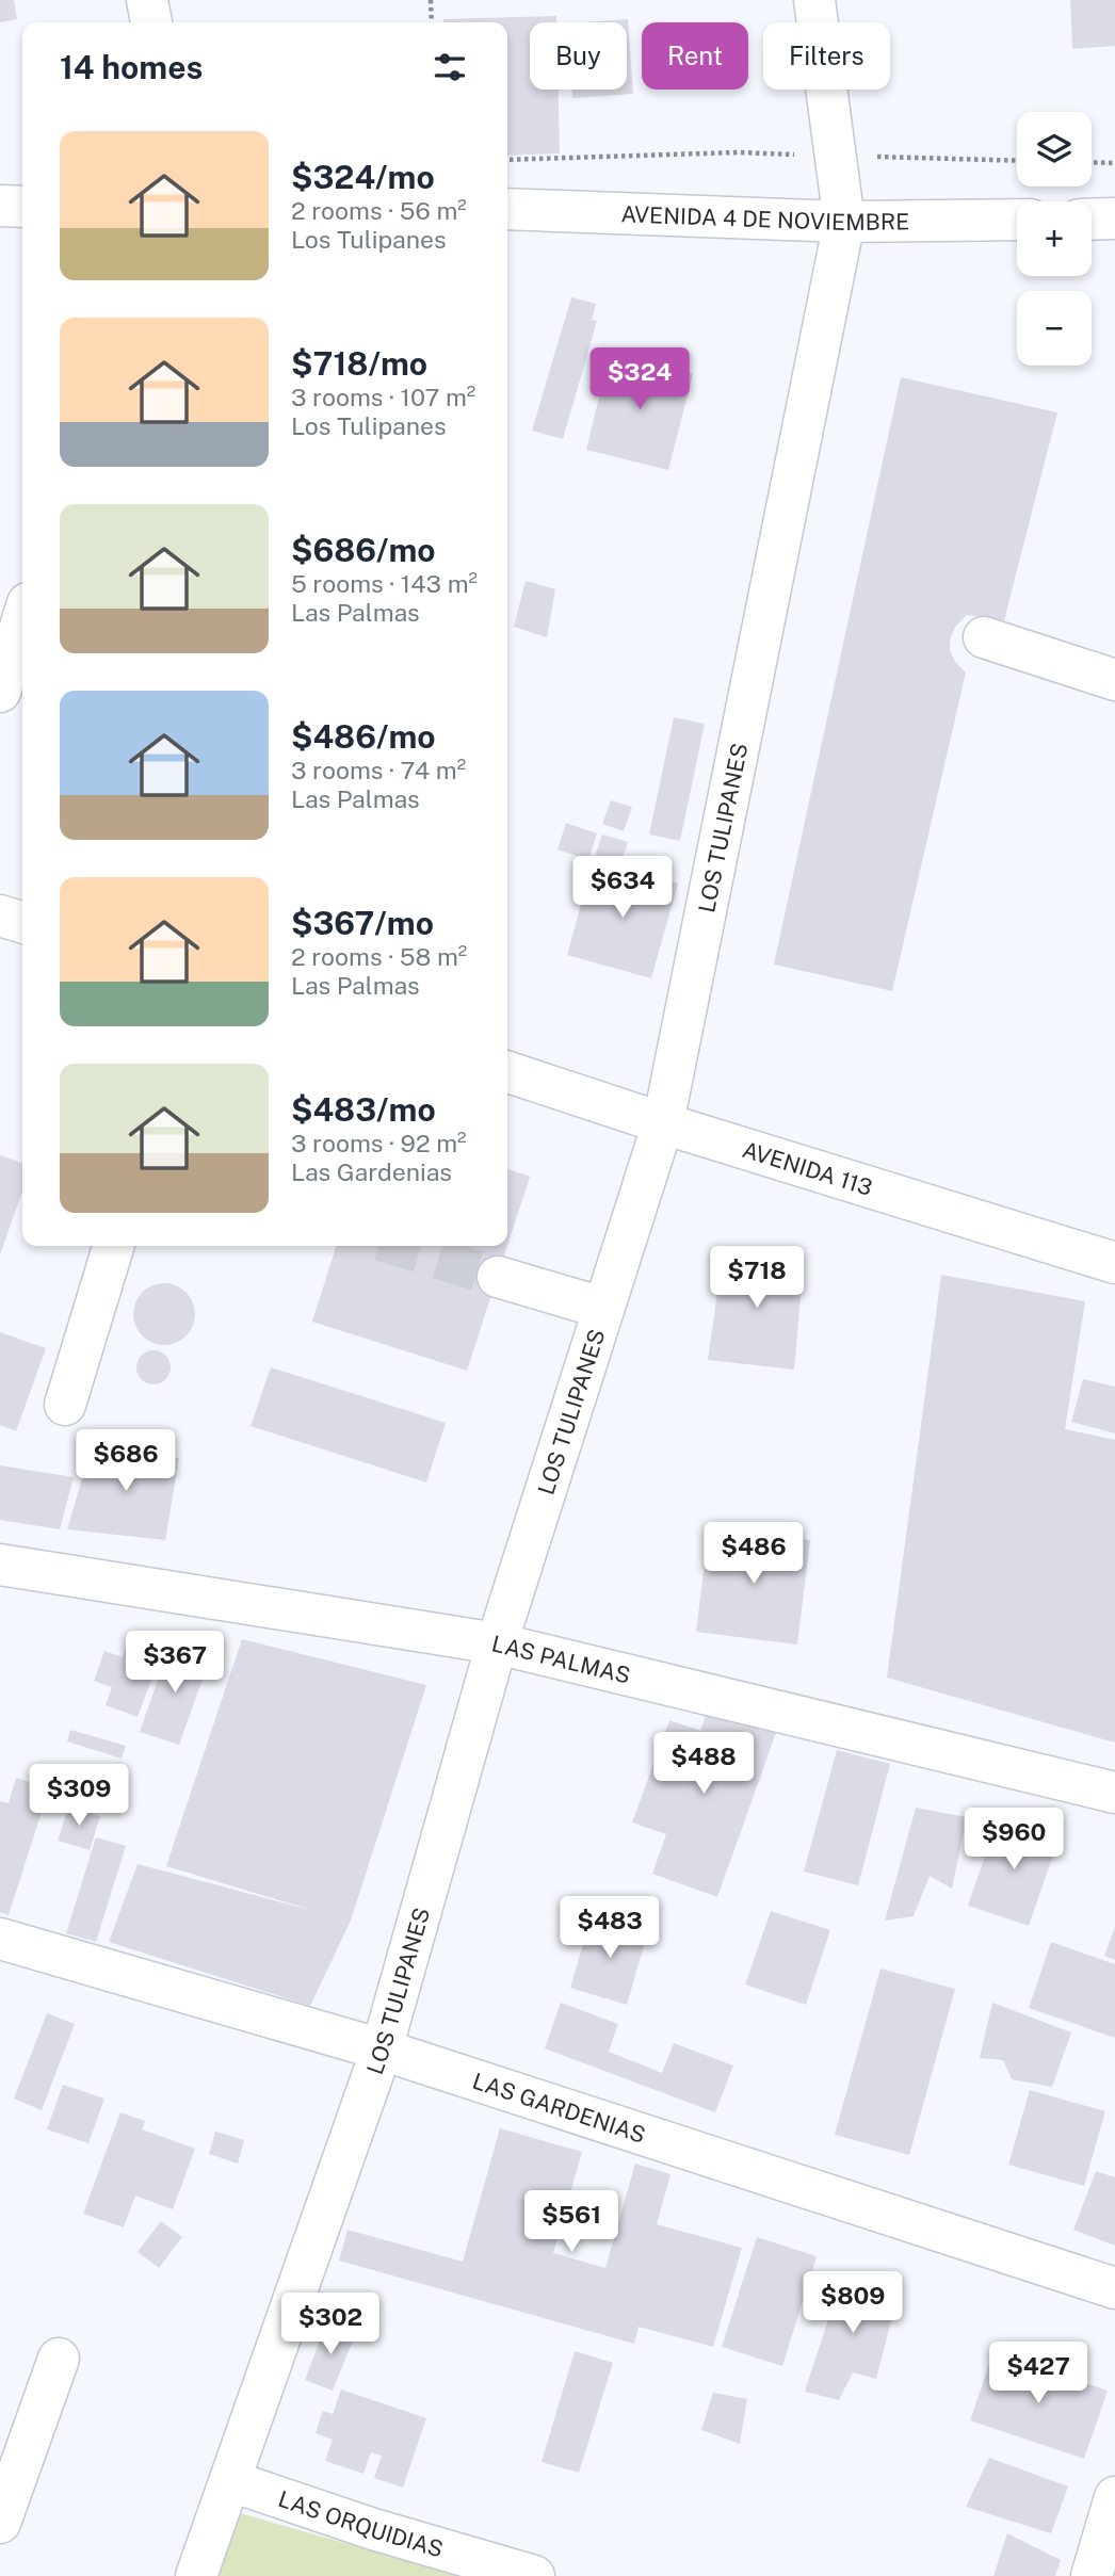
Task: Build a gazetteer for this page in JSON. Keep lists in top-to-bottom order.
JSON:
{
  "streets": {
    "street": [
      "AVENIDA 4 DE NOVIEMBRE",
      "LOS TULIPANES",
      "AVENIDA 113",
      "LAS PALMAS",
      "LAS GARDENIAS",
      "LAS ORQUIDIAS"
    ]
  },
  "crossings": [
    ["AVENIDA 4 DE NOVIEMBRE", "LOS TULIPANES"],
    ["LOS TULIPANES", "AVENIDA 113"],
    ["LOS TULIPANES", "LAS PALMAS"],
    ["LOS TULIPANES", "LAS GARDENIAS"],
    ["LOS TULIPANES", "LAS ORQUIDIAS"]
  ],
  "page": {
    "chip": ["Buy", "Rent", "Filters"],
    "heading": "14 homes",
    "map_buttons": ["+", "−"],
    "list": [
      {
        "name": "$324/mo",
        "note": "2 rooms · 56 m² · Los Tulipanes"
      },
      {
        "name": "$718/mo",
        "note": "3 rooms · 107 m² · Los Tulipanes"
      },
      {
        "name": "$686/mo",
        "note": "5 rooms · 143 m² · Las Palmas"
      },
      {
        "name": "$486/mo",
        "note": "3 rooms · 74 m² · Las Palmas"
      },
      {
        "name": "$367/mo",
        "note": "2 rooms · 58 m² · Las Palmas"
      },
      {
        "name": "$483/mo",
        "note": "3 rooms · 92 m² · Las Gardenias"
      }
    ],
    "price": [
      "$324",
      "$634",
      "$718",
      "$686",
      "$486",
      "$367",
      "$488",
      "$309",
      "$960",
      "$483",
      "$561",
      "$809",
      "$302",
      "$427"
    ]
  }
}
